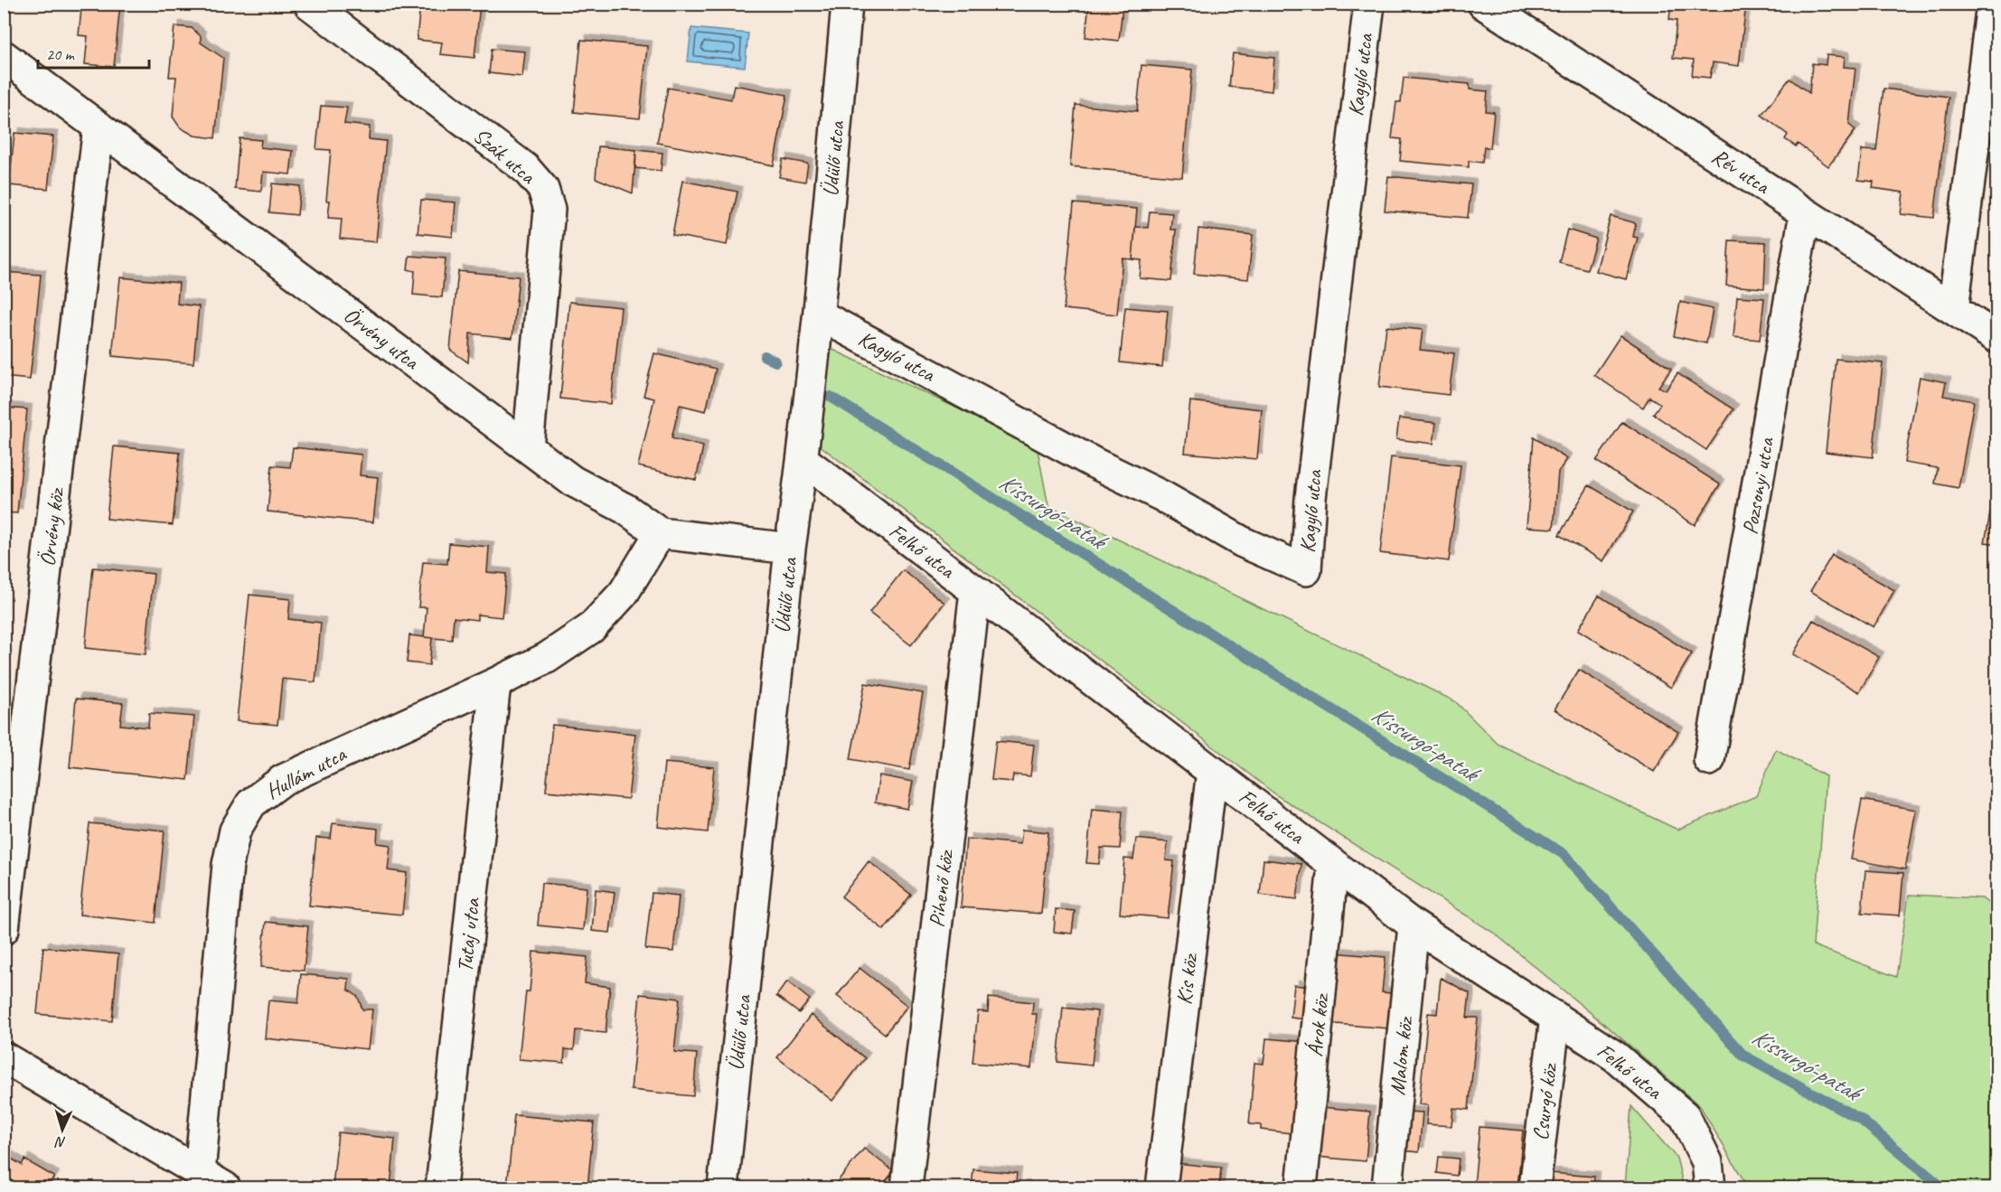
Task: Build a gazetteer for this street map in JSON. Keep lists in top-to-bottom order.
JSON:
{
  "streets": {
    "street": [
      "Kagyló utca",
      "Szák utca",
      "Üdülő utca",
      "Rév utca",
      "Örvény utca",
      "Pozsonyi utca",
      "Örvény köz",
      "Felhő utca",
      "Hullám utca",
      "Pihenő köz",
      "Tutaj utca",
      "Kis köz",
      "Árok köz",
      "Malom köz",
      "Csurgó köz"
    ]
  },
  "crossings": [
    ["Kagyló utca", "Üdülő utca"],
    ["Szák utca", "Örvény utca"],
    ["Üdülő utca", "Örvény utca"],
    ["Üdülő utca", "Felhő utca"],
    ["Rév utca", "Pozsonyi utca"],
    ["Örvény utca", "Örvény köz"],
    ["Örvény utca", "Hullám utca"],
    ["Felhő utca", "Pihenő köz"],
    ["Felhő utca", "Kis köz"],
    ["Felhő utca", "Árok köz"],
    ["Felhő utca", "Malom köz"],
    ["Felhő utca", "Csurgó köz"],
    ["Hullám utca", "Tutaj utca"]
  ],
  "water": ["Kissurgó-patak"],
  "scale_bar": "20 m",
  "north": "bottom"
}
